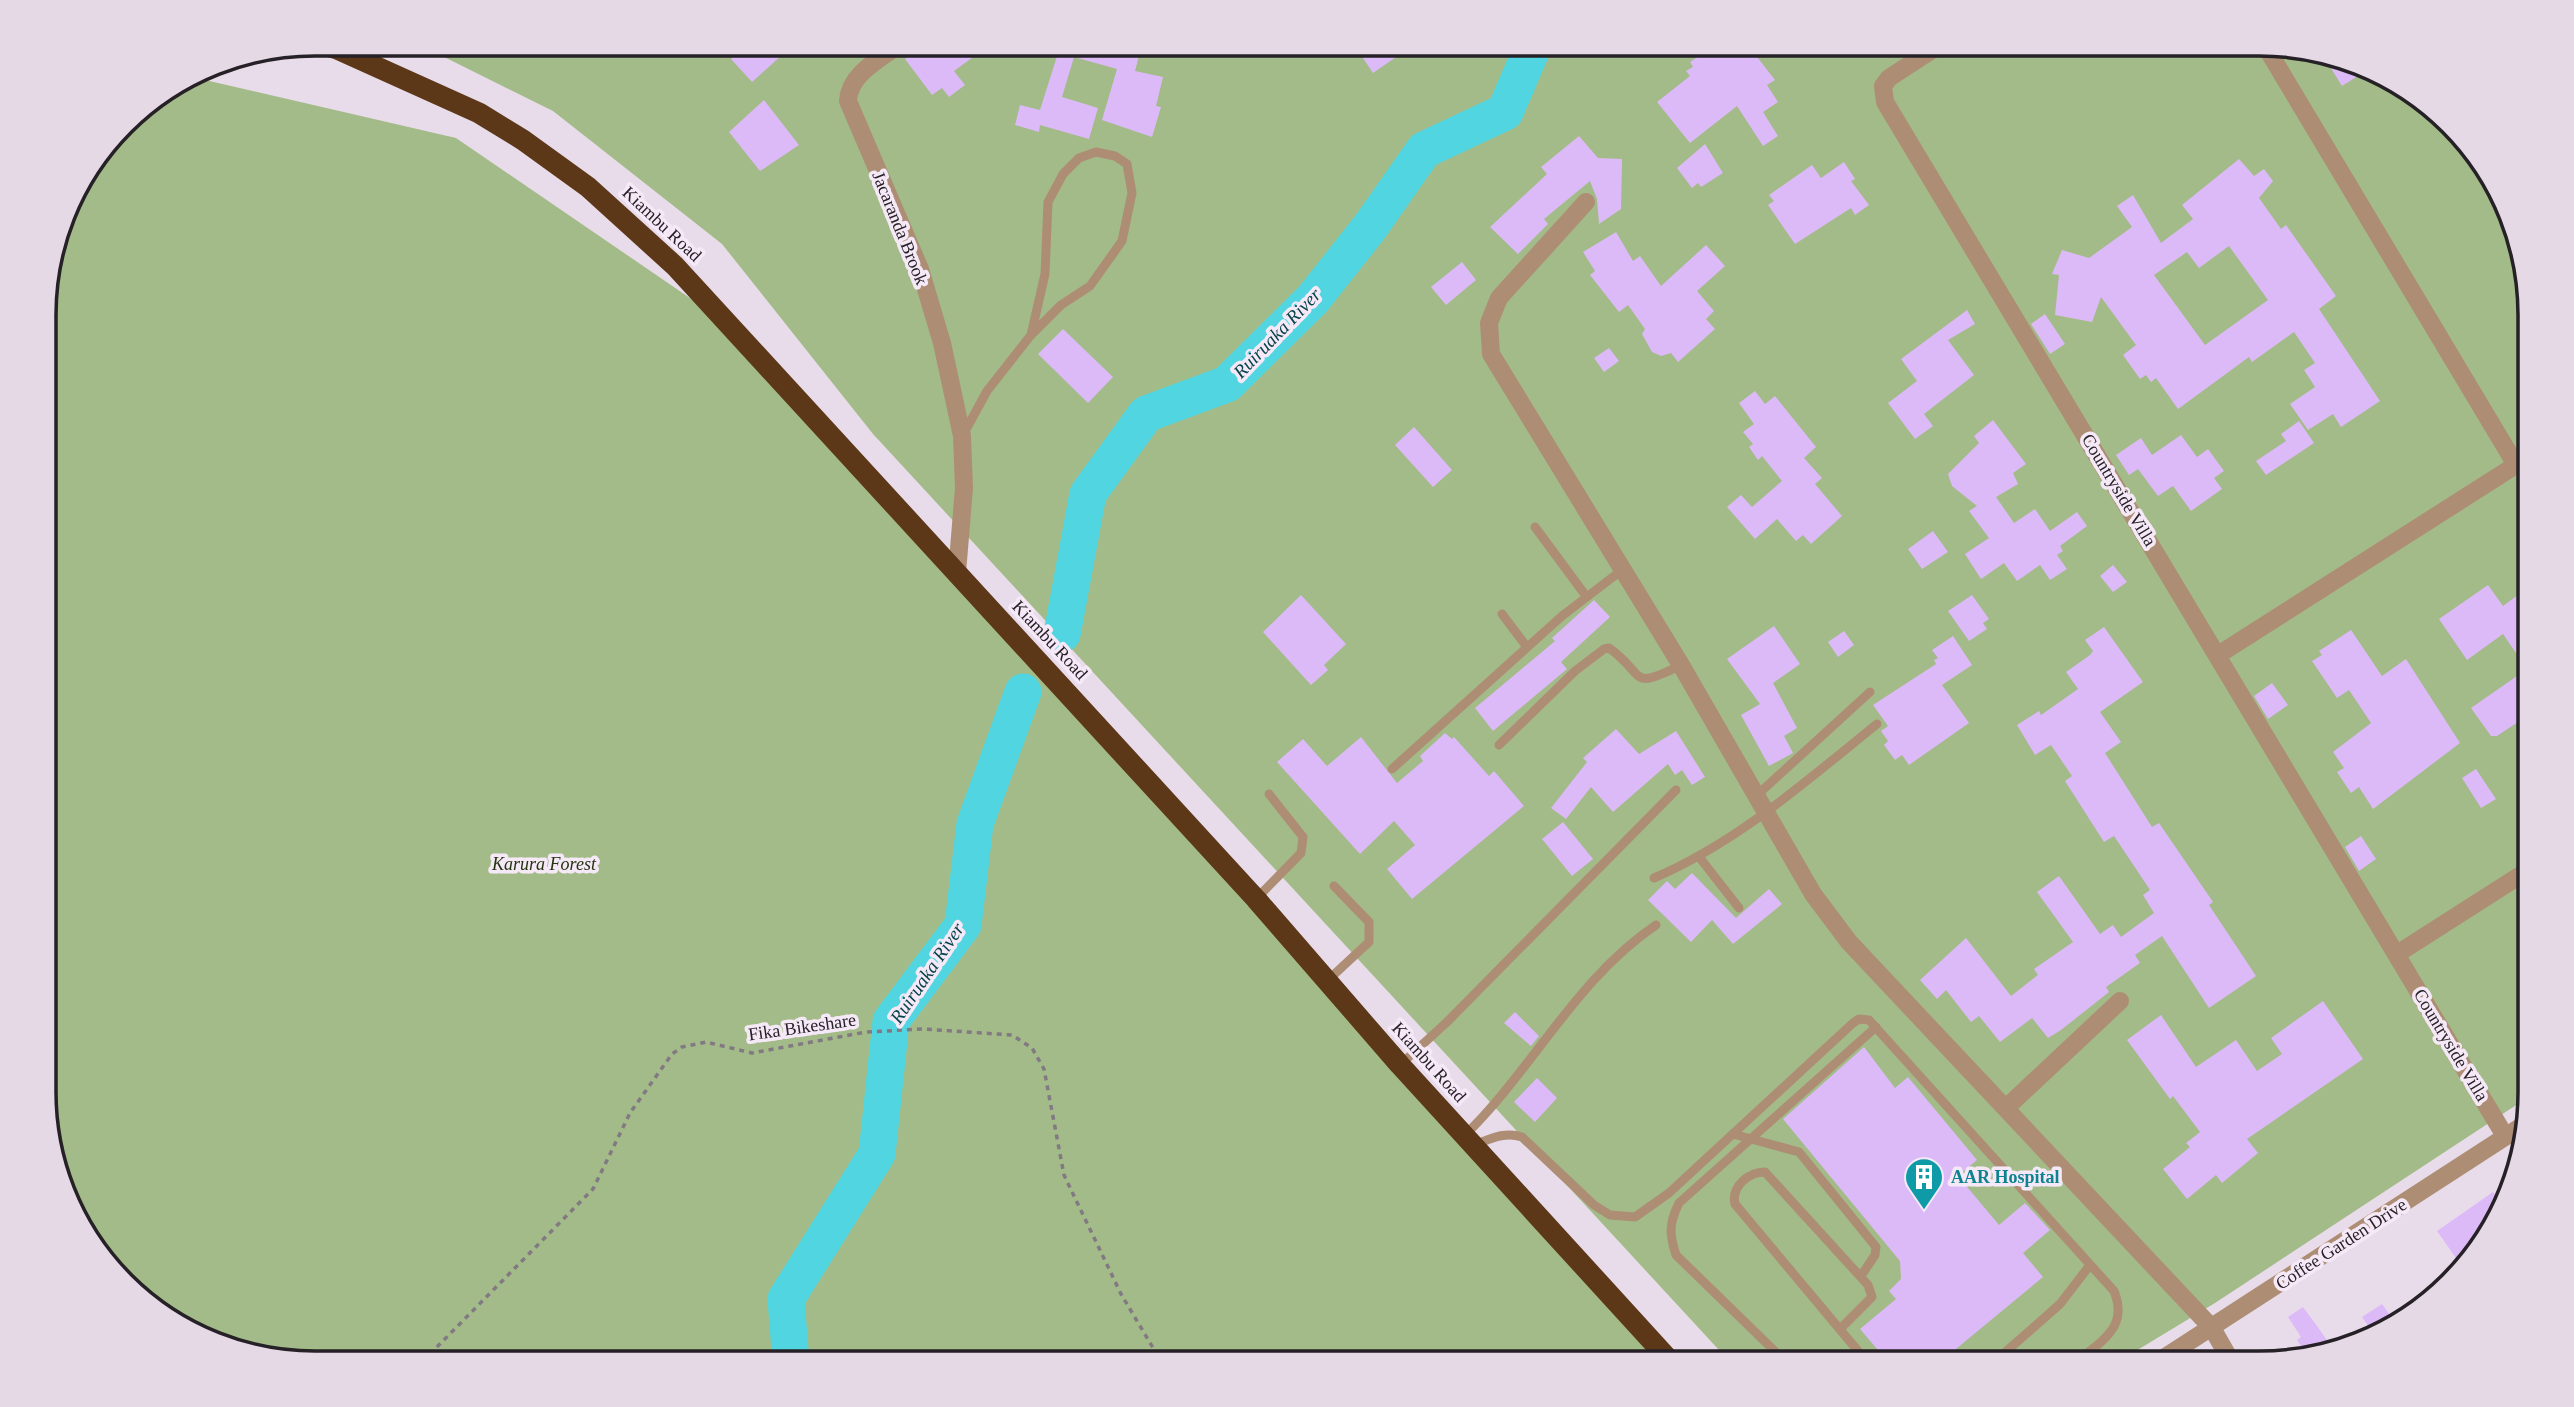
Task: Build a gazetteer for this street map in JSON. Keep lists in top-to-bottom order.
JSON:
{
  "streets": {
    "highway": ["Kiambu Road"],
    "street": ["Jacaranda Brook", "Countryside Villa", "Coffee Garden Drive"],
    "path": ["Fika Bikeshare"]
  },
  "crossings": [
    ["Kiambu Road", "Jacaranda Brook"],
    ["Countryside Villa", "Coffee Garden Drive"]
  ],
  "water": ["Ruiruaka River"],
  "parks": ["Karura Forest"],
  "places": {
    "building": ["AAR Hospital"]
  }
}
